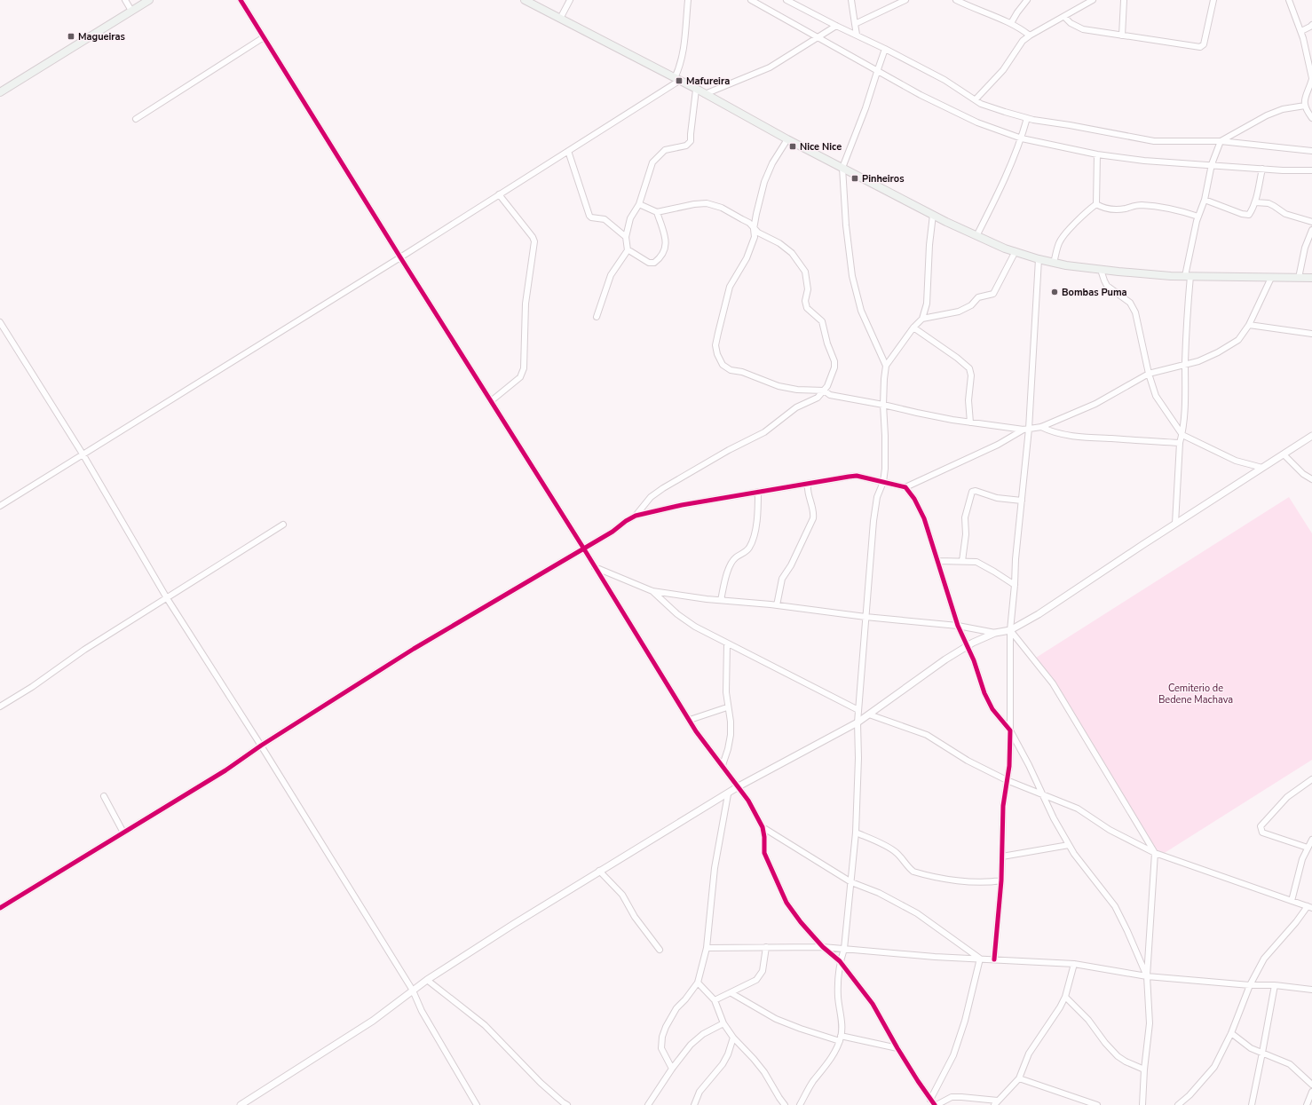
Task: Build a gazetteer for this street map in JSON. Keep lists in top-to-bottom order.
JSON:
{
  "parks": ["Cemiterio de Bedene Machava"],
  "places": {
    "transit": [
      "Magueiras",
      "Mafureira",
      "Nice Nice",
      "Pinheiros"
    ],
    "other": ["Bombas Puma"]
  }
}
